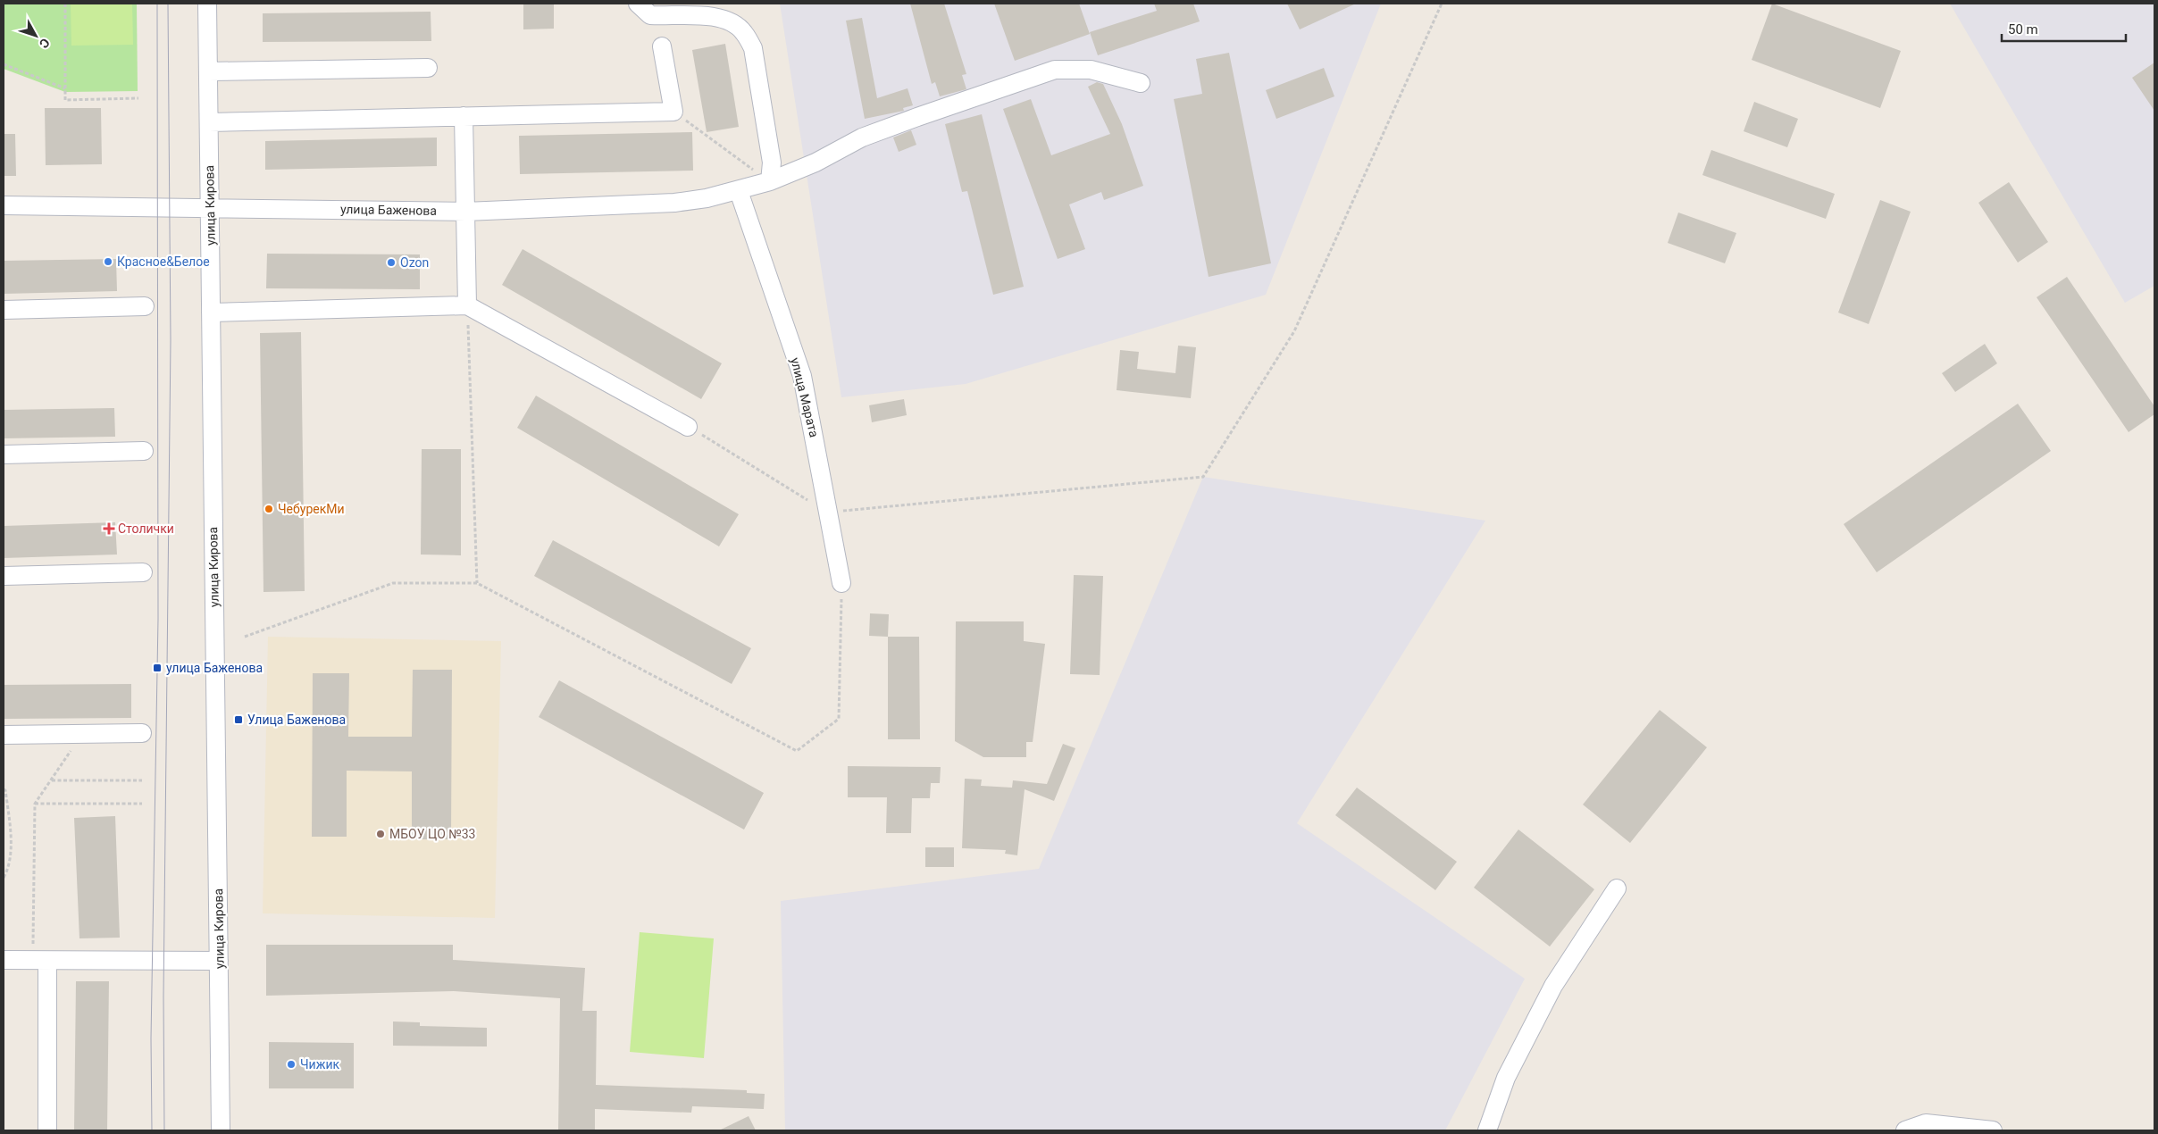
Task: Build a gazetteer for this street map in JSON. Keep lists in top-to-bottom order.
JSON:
{
  "streets": {
    "street": ["улица Кирова", "улица Баженова", "улица Марата"]
  },
  "crossings": [
    ["улица Кирова", "улица Баженова"],
    ["улица Баженова", "улица Марата"]
  ],
  "places": {
    "other": [
      "Красное&Белое",
      "Ozon",
      "ЧебурекМи",
      "МБОУ ЦО №33",
      "Чижик"
    ],
    "health": ["Столички"],
    "transit": ["улица Баженова", "Улица Баженова"]
  },
  "scale_bar": "50 m",
  "north": "bottom right"
}
